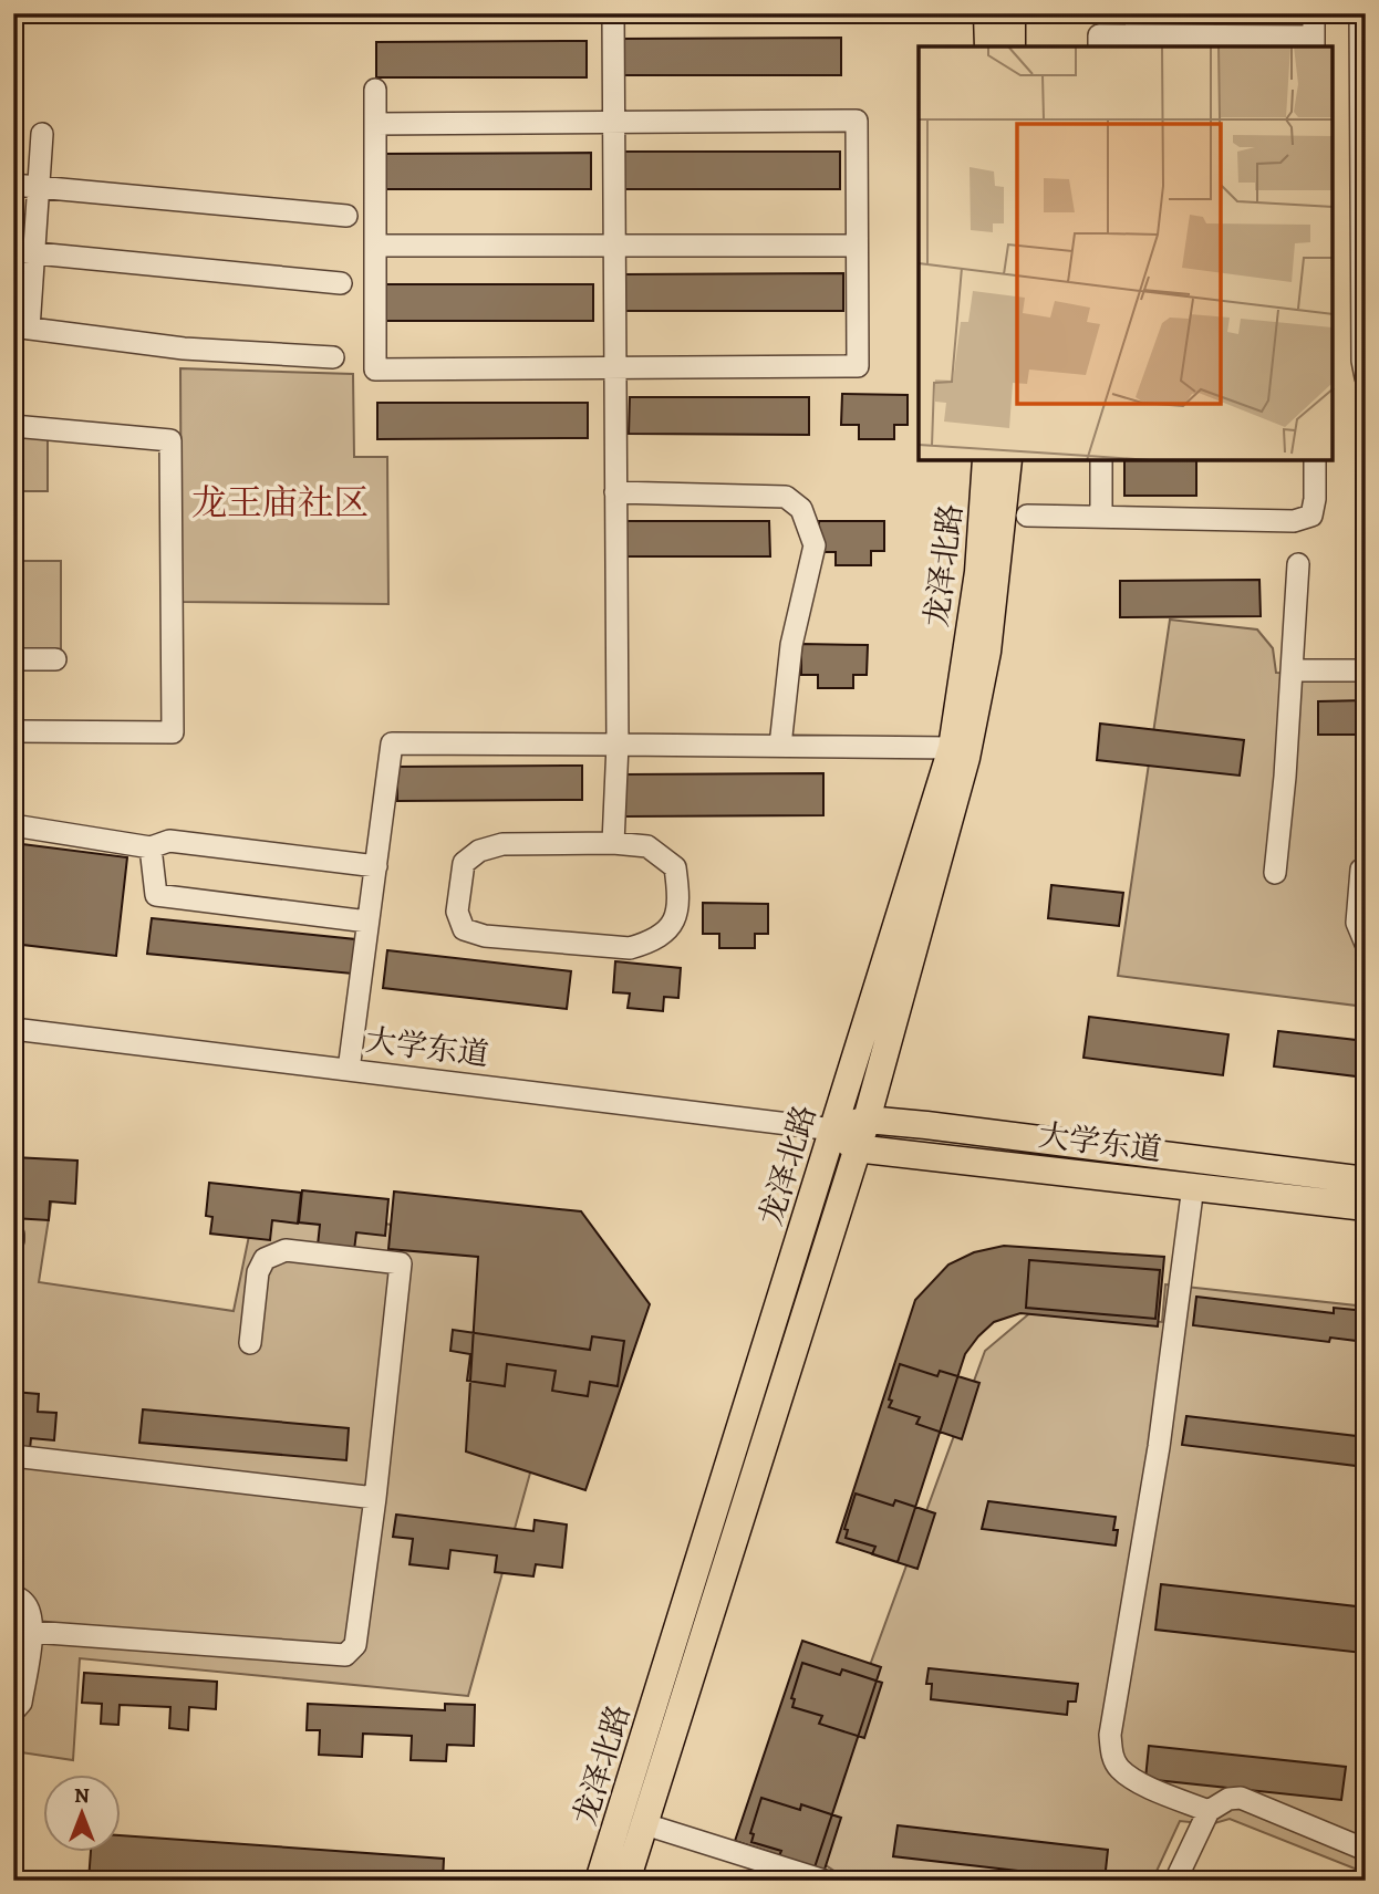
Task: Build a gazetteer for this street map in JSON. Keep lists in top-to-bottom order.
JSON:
{
  "streets": {
    "main road": ["龙泽北路", "大学东道"]
  },
  "crossings": [
    ["龙泽北路", "大学东道"]
  ],
  "districts": ["龙王庙社区"],
  "north": "top"
}
